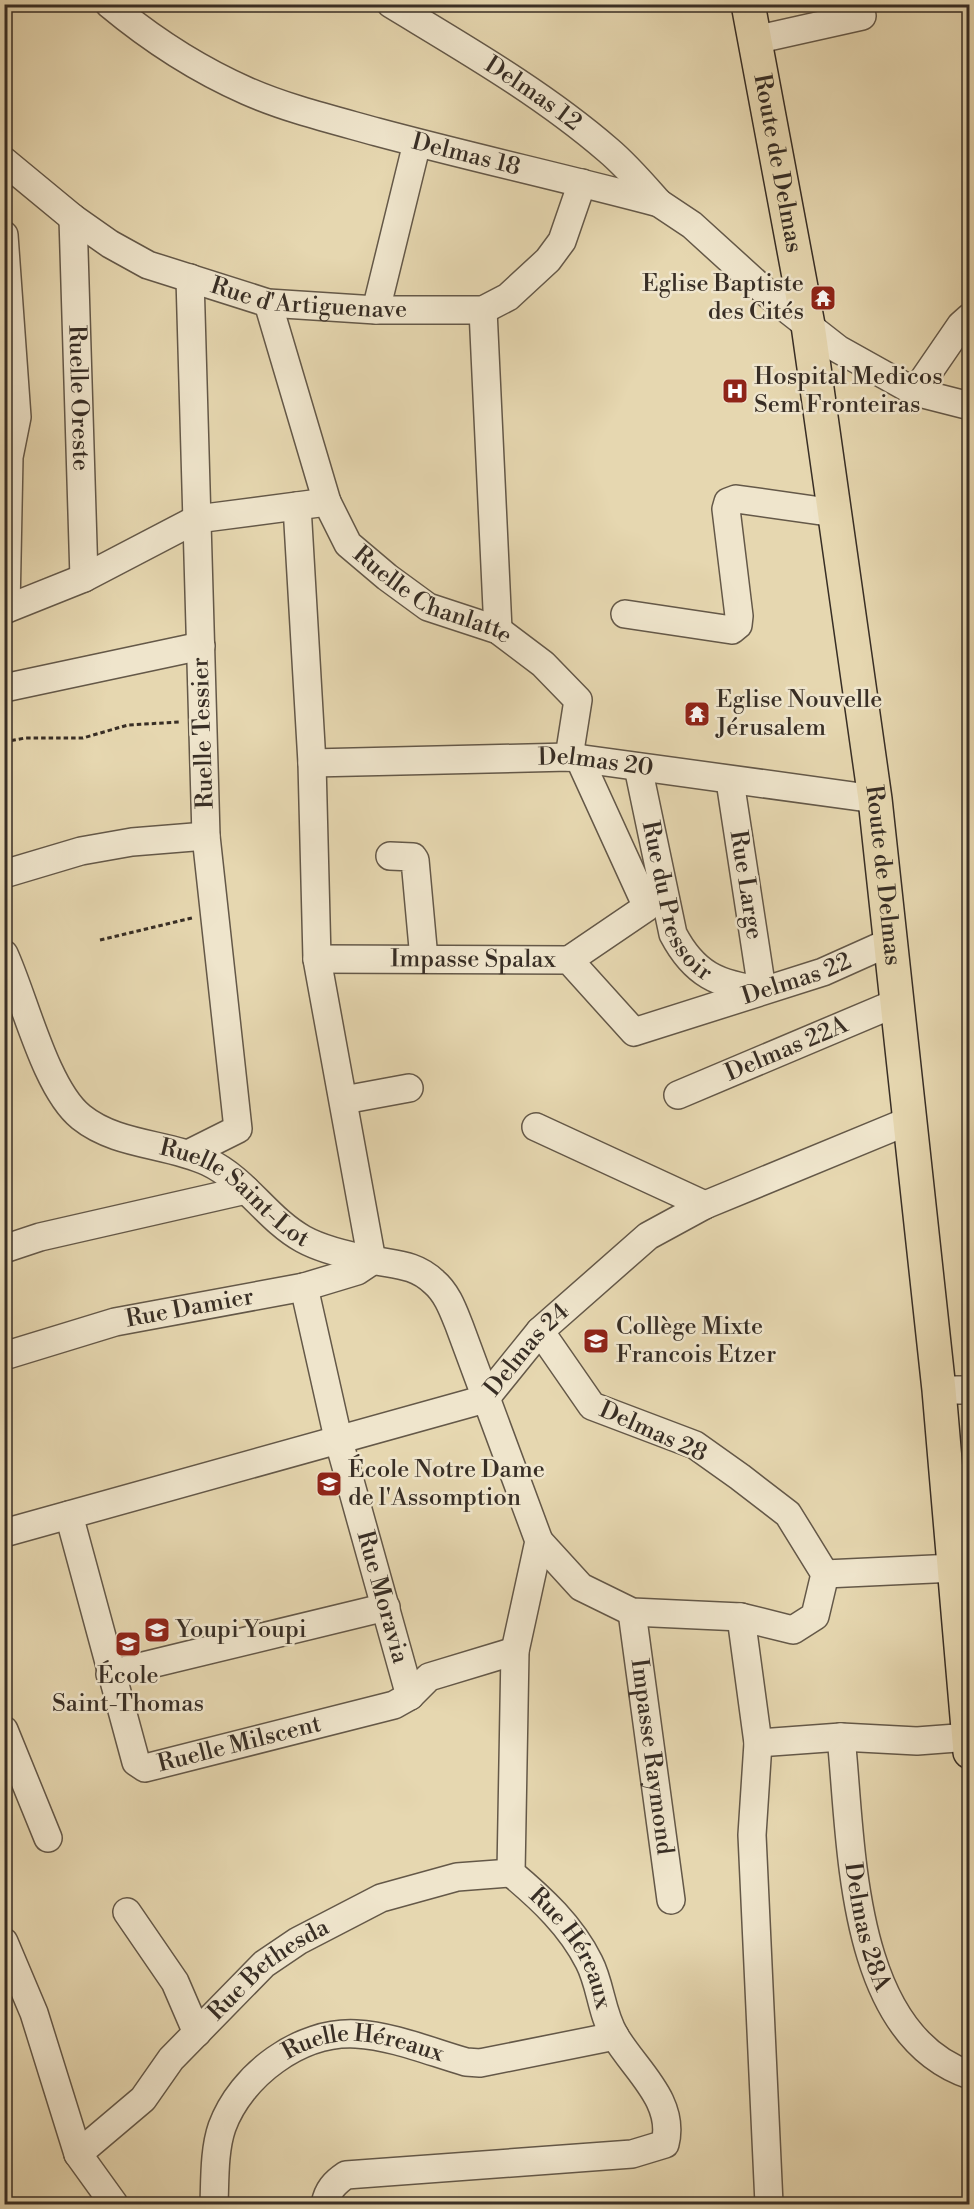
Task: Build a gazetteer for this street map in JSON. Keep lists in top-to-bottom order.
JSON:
{
  "streets": {
    "main road": ["Route de Delmas"],
    "street": [
      "Delmas 12",
      "Delmas 18",
      "Rue d'Artiguenave",
      "Ruelle Oreste",
      "Ruelle Chanlatte",
      "Ruelle Tessier",
      "Delmas 20",
      "Rue Large",
      "Rue du Pressoir",
      "Impasse Spalax",
      "Delmas 22",
      "Delmas 22A",
      "Ruelle Saint-Lot",
      "Rue Damier",
      "Delmas 24",
      "Delmas 28",
      "Rue Moravia",
      "Ruelle Milscent",
      "Impasse Raymond",
      "Delmas 28A",
      "Rue Héreaux",
      "Rue Bethesda",
      "Ruelle Héreaux"
    ]
  },
  "crossings": [
    ["Delmas 12", "Delmas 18"],
    ["Delmas 18", "Route de Delmas"],
    ["Delmas 18", "Rue d'Artiguenave"],
    ["Route de Delmas", "Delmas 20"],
    ["Route de Delmas", "Delmas 22"],
    ["Route de Delmas", "Delmas 22A"],
    ["Route de Delmas", "Delmas 24"],
    ["Rue d'Artiguenave", "Ruelle Oreste"],
    ["Rue d'Artiguenave", "Ruelle Chanlatte"],
    ["Rue d'Artiguenave", "Ruelle Tessier"],
    ["Ruelle Chanlatte", "Delmas 20"],
    ["Ruelle Tessier", "Ruelle Saint-Lot"],
    ["Delmas 20", "Rue Large"],
    ["Delmas 20", "Rue du Pressoir"],
    ["Rue Large", "Rue du Pressoir"],
    ["Rue Large", "Delmas 22"],
    ["Rue du Pressoir", "Delmas 22"],
    ["Impasse Spalax", "Delmas 22"],
    ["Ruelle Saint-Lot", "Rue Damier"],
    ["Ruelle Saint-Lot", "Delmas 24"],
    ["Rue Damier", "Rue Moravia"],
    ["Delmas 24", "Delmas 28"],
    ["Delmas 24", "Rue Moravia"],
    ["Delmas 24", "Ruelle Milscent"],
    ["Rue Moravia", "Ruelle Milscent"],
    ["Ruelle Milscent", "Rue Héreaux"],
    ["Rue Héreaux", "Rue Bethesda"],
    ["Rue Héreaux", "Ruelle Héreaux"]
  ],
  "places": {
    "temple": ["Eglise Baptiste des Cités", "Eglise Nouvelle Jérusalem"],
    "hospital": ["Hospital Medicos Sem Fronteiras"],
    "school or university": [
      "Collège Mixte Francois Etzer",
      "École Notre Dame de l'Assomption",
      "Youpi Youpi",
      "École Saint-Thomas"
    ]
  }
}
